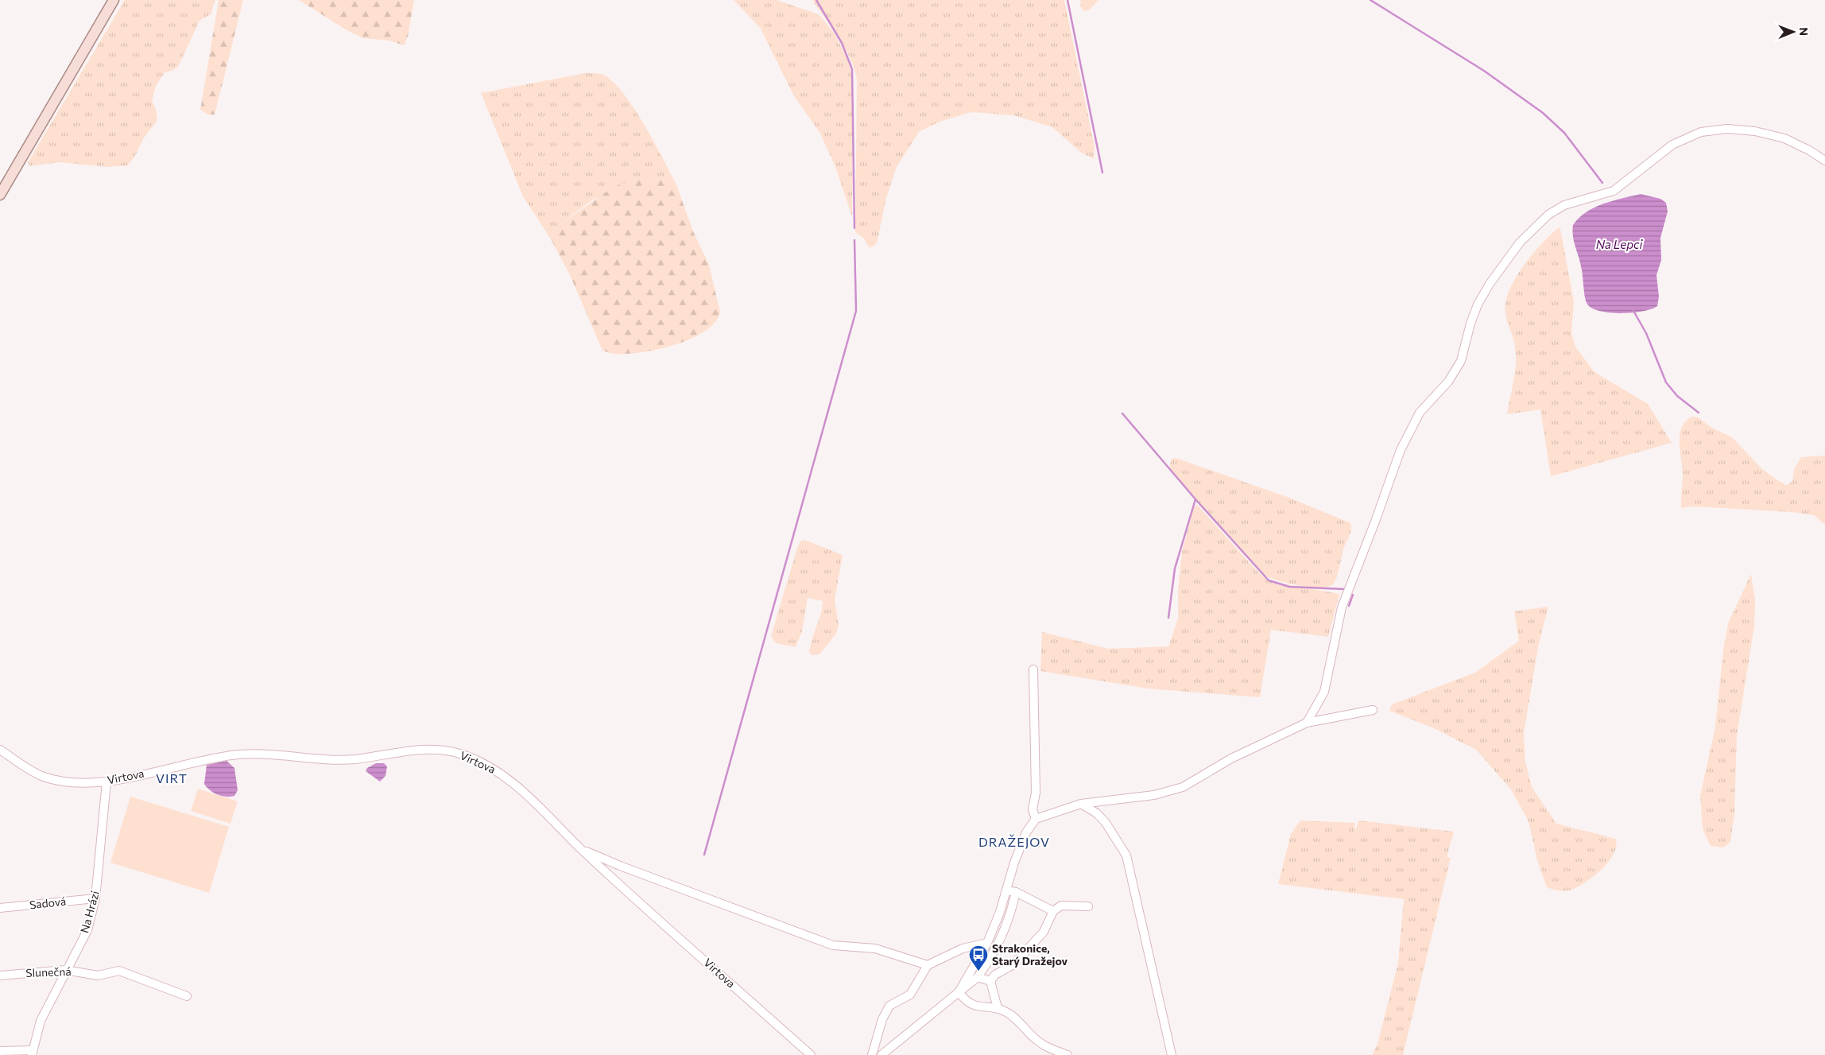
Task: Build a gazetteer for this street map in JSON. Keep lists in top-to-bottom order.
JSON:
{
  "streets": {
    "street": [
      "Virtova",
      "Sadová",
      "Na Hrázi",
      "Slunečná"
    ]
  },
  "crossings": [
    ["Virtova", "Na Hrázi"],
    ["Sadová", "Na Hrázi"],
    ["Na Hrázi", "Slunečná"]
  ],
  "districts": ["VIRT", "DRAŽEJOV"],
  "water": ["Na Lepci"],
  "places": {
    "bus stop": ["Strakonice, Starý Dražejov"]
  },
  "north": "right"
}
